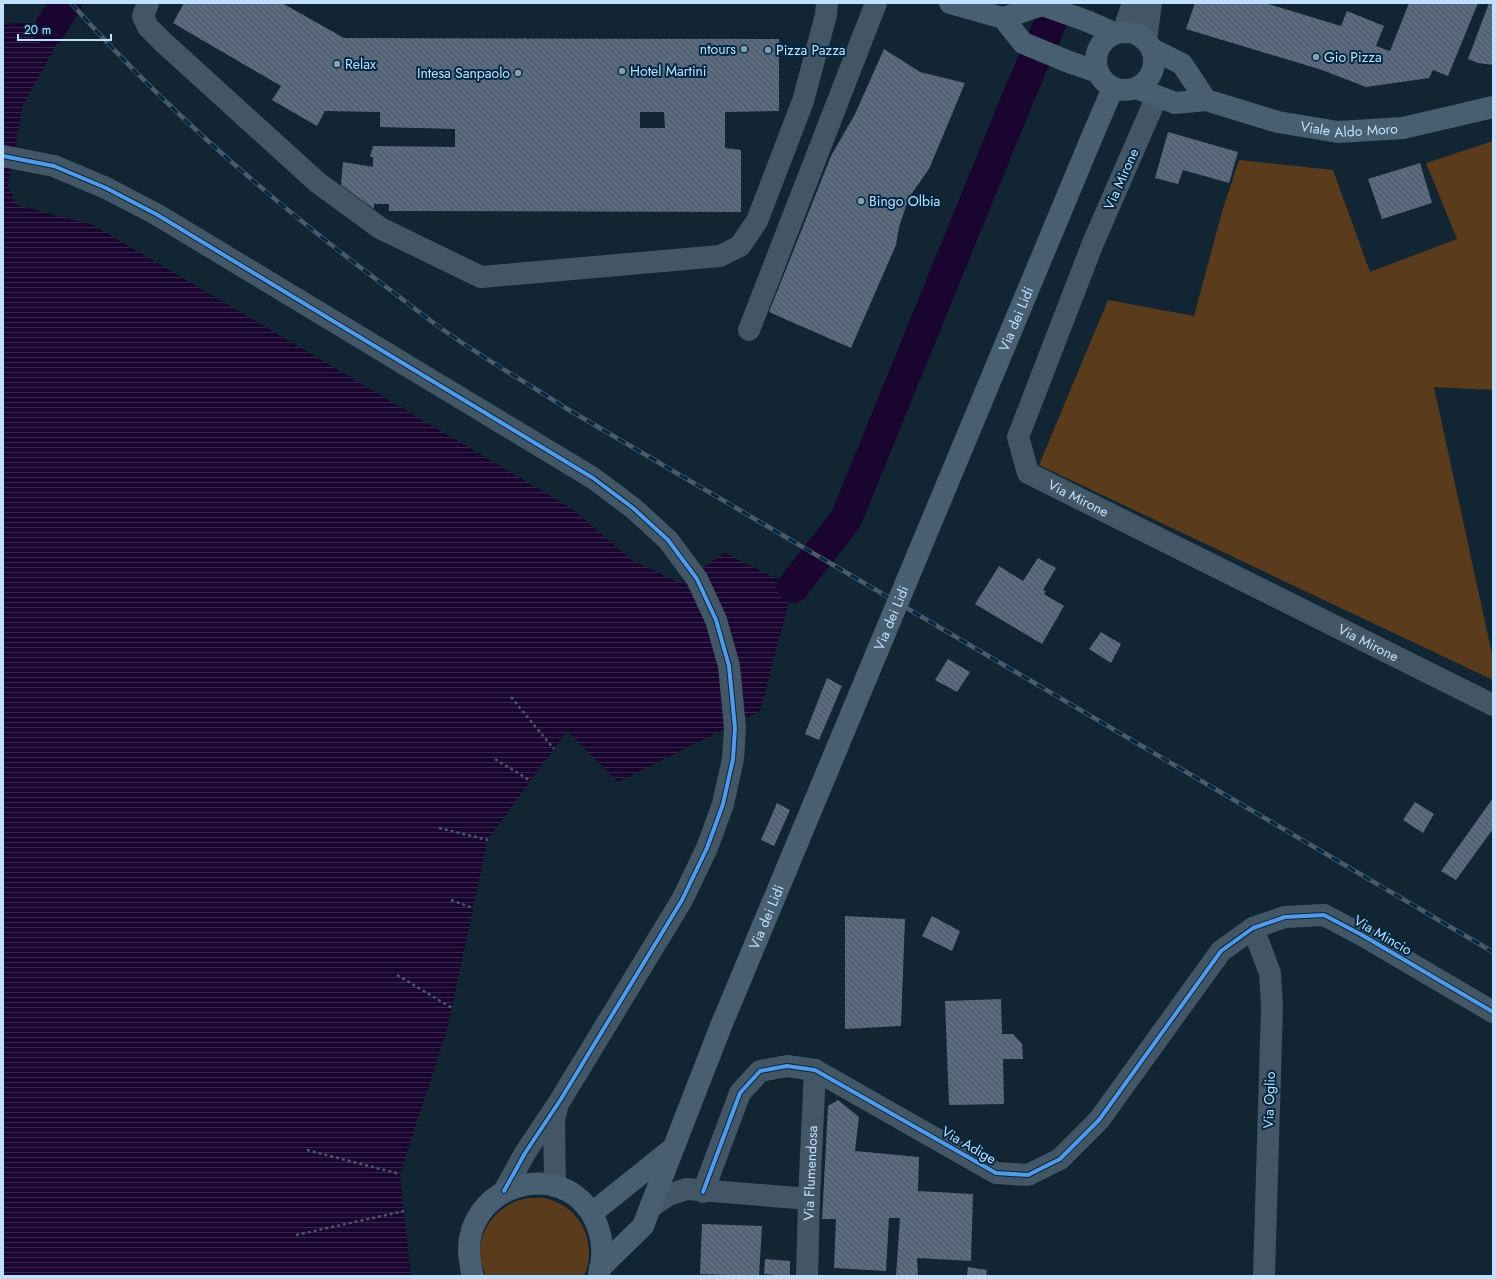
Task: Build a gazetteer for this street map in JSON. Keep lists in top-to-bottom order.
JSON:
{
  "streets": {
    "main road": ["Viale Aldo Moro", "Via dei Lidi"],
    "street": [
      "Via Mirone",
      "Via Mincio",
      "Via Oglio",
      "Via Adige",
      "Via Flumendosa"
    ]
  },
  "crossings": [
    ["Viale Aldo Moro", "Via Mirone"],
    ["Viale Aldo Moro", "Via dei Lidi"],
    ["Via Mincio", "Via Oglio"],
    ["Via Mincio", "Via Adige"],
    ["Via Oglio", "Via Adige"],
    ["Via Adige", "Via Flumendosa"]
  ],
  "places": [
    "ntours",
    "Pizza Pazza",
    "Gio Pizza",
    "Relax",
    "Hotel Martini",
    "Intesa Sanpaolo",
    "Bingo Olbia"
  ],
  "scale_bar": "20 m"
}
